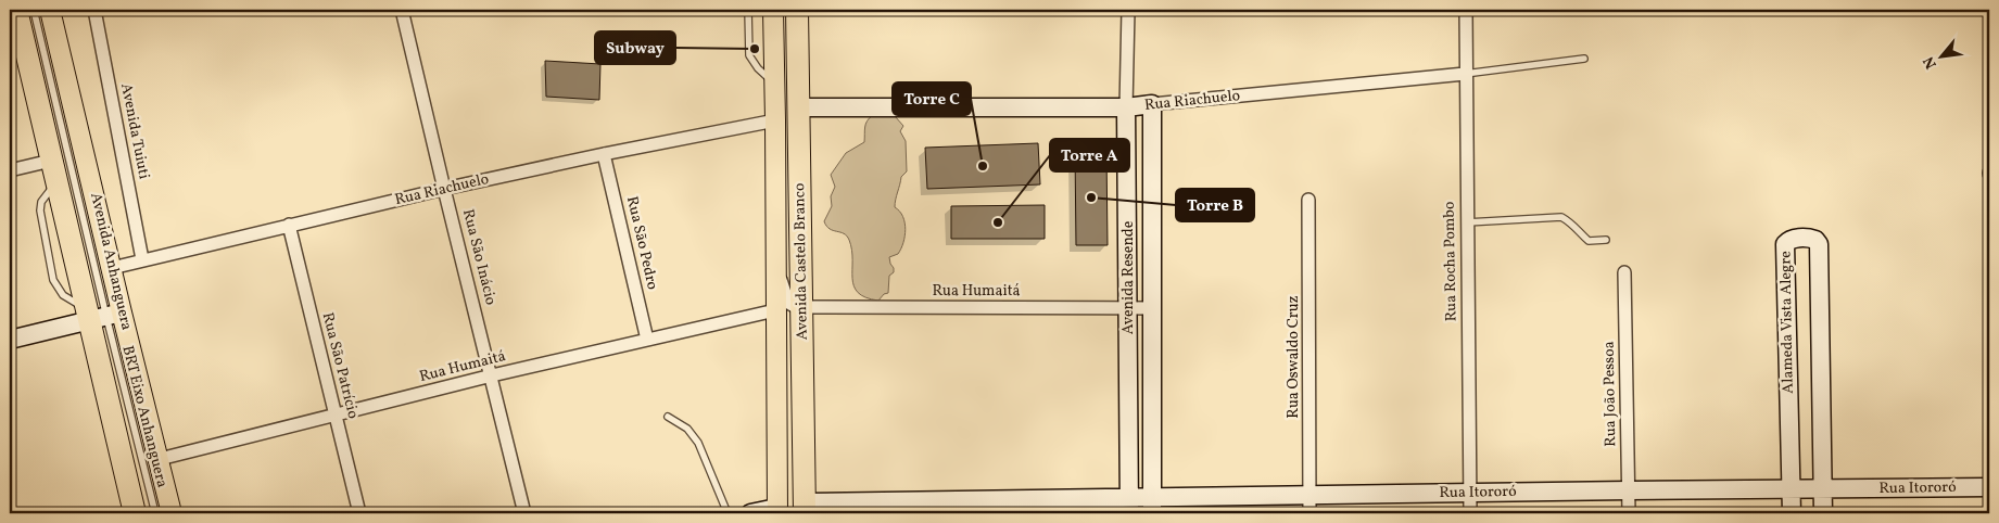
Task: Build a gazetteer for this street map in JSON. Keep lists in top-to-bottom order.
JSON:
{
  "streets": {
    "highway": ["Avenida Anhanguera", "Avenida Castelo Branco"],
    "street": [
      "Rua Riachuelo",
      "Avenida Tuiuti",
      "Rua São Pedro",
      "Rua São Inácio",
      "Rua Rocha Pombo",
      "Avenida Resende",
      "Rua Humaitá",
      "Alameda Vista Alegre",
      "Rua Oswaldo Cruz",
      "Rua São Patrício",
      "Rua João Pessoa",
      "Rua Itororó"
    ],
    "lane": ["BRT Eixo Anhanguera"]
  },
  "crossings": [
    ["Rua Riachuelo", "Avenida Tuiuti"],
    ["Rua Riachuelo", "Rua São Pedro"],
    ["Rua Riachuelo", "Rua São Inácio"],
    ["Rua Riachuelo", "Avenida Anhanguera"],
    ["Rua Riachuelo", "Avenida Castelo Branco"],
    ["Rua Riachuelo", "Rua Rocha Pombo"],
    ["Rua Riachuelo", "Avenida Resende"],
    ["Rua Riachuelo", "Rua São Patrício"],
    ["Rua São Pedro", "Rua Humaitá"],
    ["Rua São Inácio", "Rua Humaitá"],
    ["Avenida Anhanguera", "Rua Humaitá"],
    ["Avenida Anhanguera", "BRT Eixo Anhanguera"],
    ["Avenida Castelo Branco", "Rua Humaitá"],
    ["Avenida Castelo Branco", "Rua Itororó"],
    ["Rua Rocha Pombo", "Rua Itororó"],
    ["Avenida Resende", "Rua Humaitá"],
    ["Avenida Resende", "Rua Itororó"],
    ["Rua Humaitá", "Rua São Patrício"],
    ["Alameda Vista Alegre", "Rua Itororó"],
    ["Rua Oswaldo Cruz", "Rua Itororó"],
    ["Rua João Pessoa", "Rua Itororó"]
  ],
  "places": [
    "Subway",
    "Torre C",
    "Torre B",
    "Torre A"
  ],
  "north": "bottom left"
}
